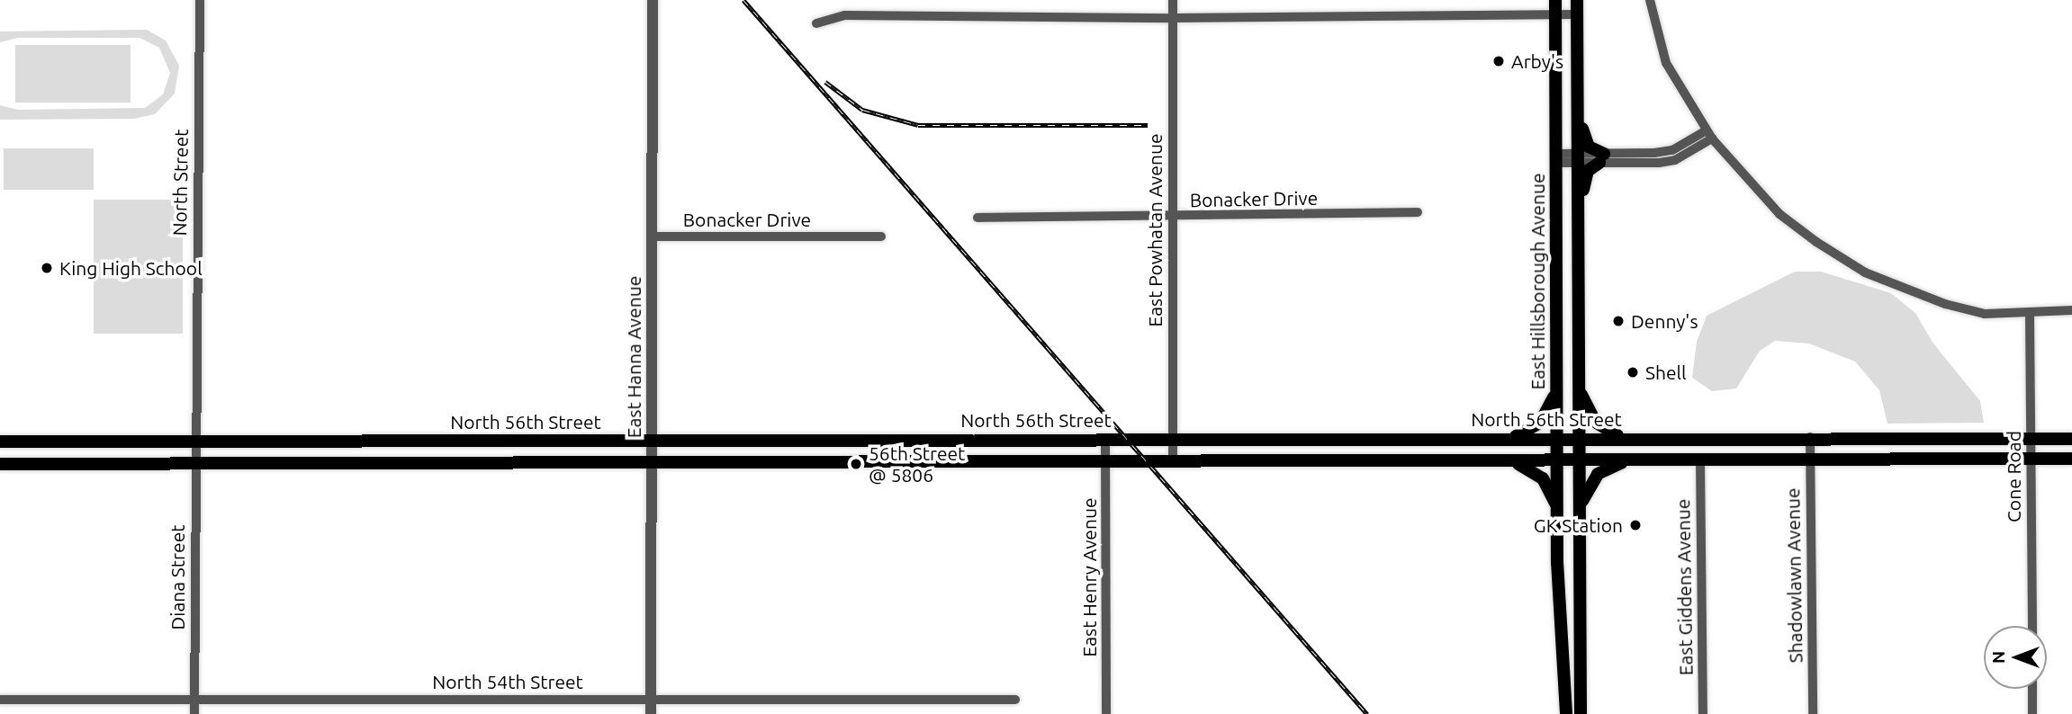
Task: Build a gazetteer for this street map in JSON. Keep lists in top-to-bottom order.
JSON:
{
  "streets": {
    "main road": ["East Hillsborough Avenue", "North 56th Street"],
    "street": [
      "North Street",
      "Bonacker Drive",
      "East Powhatan Avenue",
      "East Hanna Avenue",
      "Cone Road",
      "Shadowlawn Avenue",
      "Diana Street",
      "East Henry Avenue",
      "East Giddens Avenue",
      "North 54th Street"
    ]
  },
  "crossings": [
    ["North Street", "North 56th Street"],
    ["North Street", "Diana Street"],
    ["Bonacker Drive", "East Powhatan Avenue"],
    ["Bonacker Drive", "East Hanna Avenue"],
    ["East Powhatan Avenue", "North 56th Street"],
    ["East Hillsborough Avenue", "North 56th Street"],
    ["East Hanna Avenue", "North 56th Street"],
    ["East Hanna Avenue", "North 54th Street"],
    ["North 56th Street", "Cone Road"],
    ["North 56th Street", "Shadowlawn Avenue"],
    ["North 56th Street", "Diana Street"],
    ["North 56th Street", "East Henry Avenue"],
    ["Diana Street", "North 54th Street"]
  ],
  "places": [
    "Arby's",
    "King High School",
    "Denny's",
    "Shell",
    "56th Street @ 5806",
    "GK Station"
  ],
  "north": "left"
}
